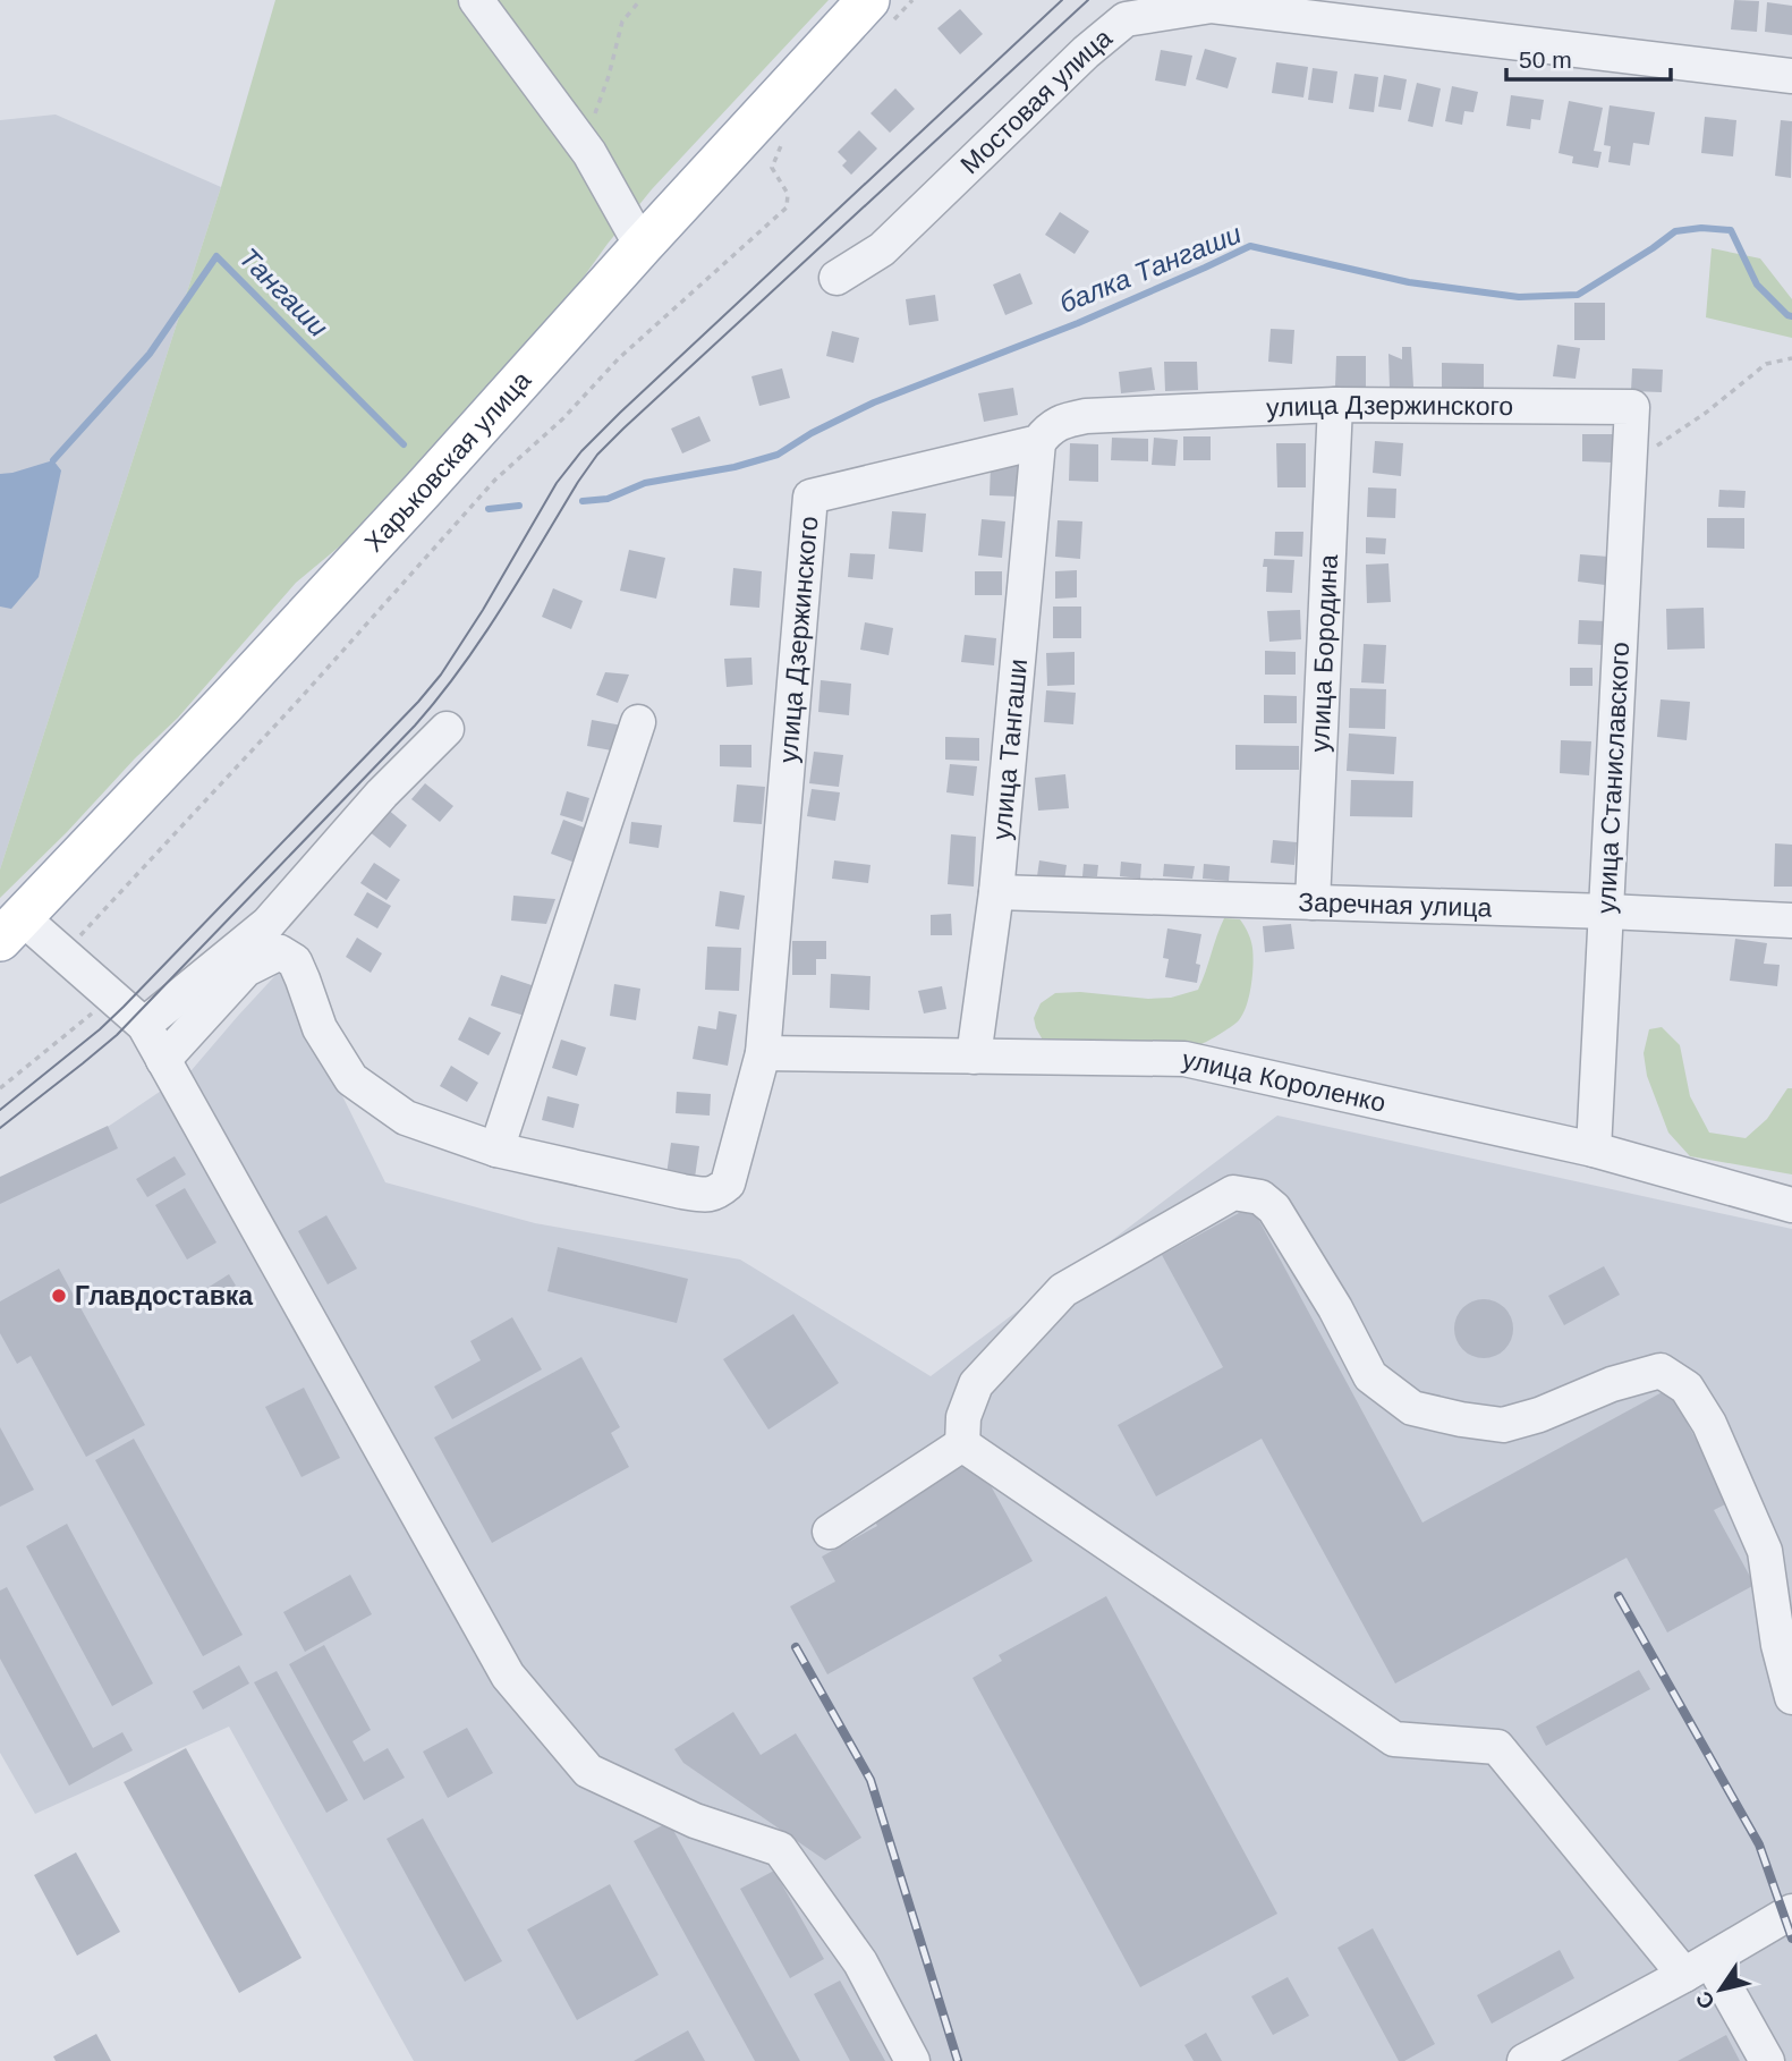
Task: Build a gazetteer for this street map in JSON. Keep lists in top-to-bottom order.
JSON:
{
  "streets": {
    "main road": ["Харьковская улица"],
    "street": [
      "Мостовая улица",
      "улица Дзержинского",
      "улица Бородина",
      "улица Тангаши",
      "улица Станиславского",
      "Заречная улица",
      "улица Короленко"
    ]
  },
  "crossings": [
    ["улица Дзержинского", "улица Бородина"],
    ["улица Дзержинского", "улица Тангаши"],
    ["улица Дзержинского", "улица Станиславского"],
    ["улица Дзержинского", "улица Короленко"],
    ["улица Бородина", "Заречная улица"],
    ["улица Тангаши", "Заречная улица"],
    ["улица Тангаши", "улица Короленко"],
    ["улица Станиславского", "Заречная улица"],
    ["улица Станиславского", "улица Короленко"]
  ],
  "water": ["балка Тангаши", "Тангаши"],
  "places": ["Главдоставка"],
  "scale_bar": "50 m",
  "north": "bottom left"
}
